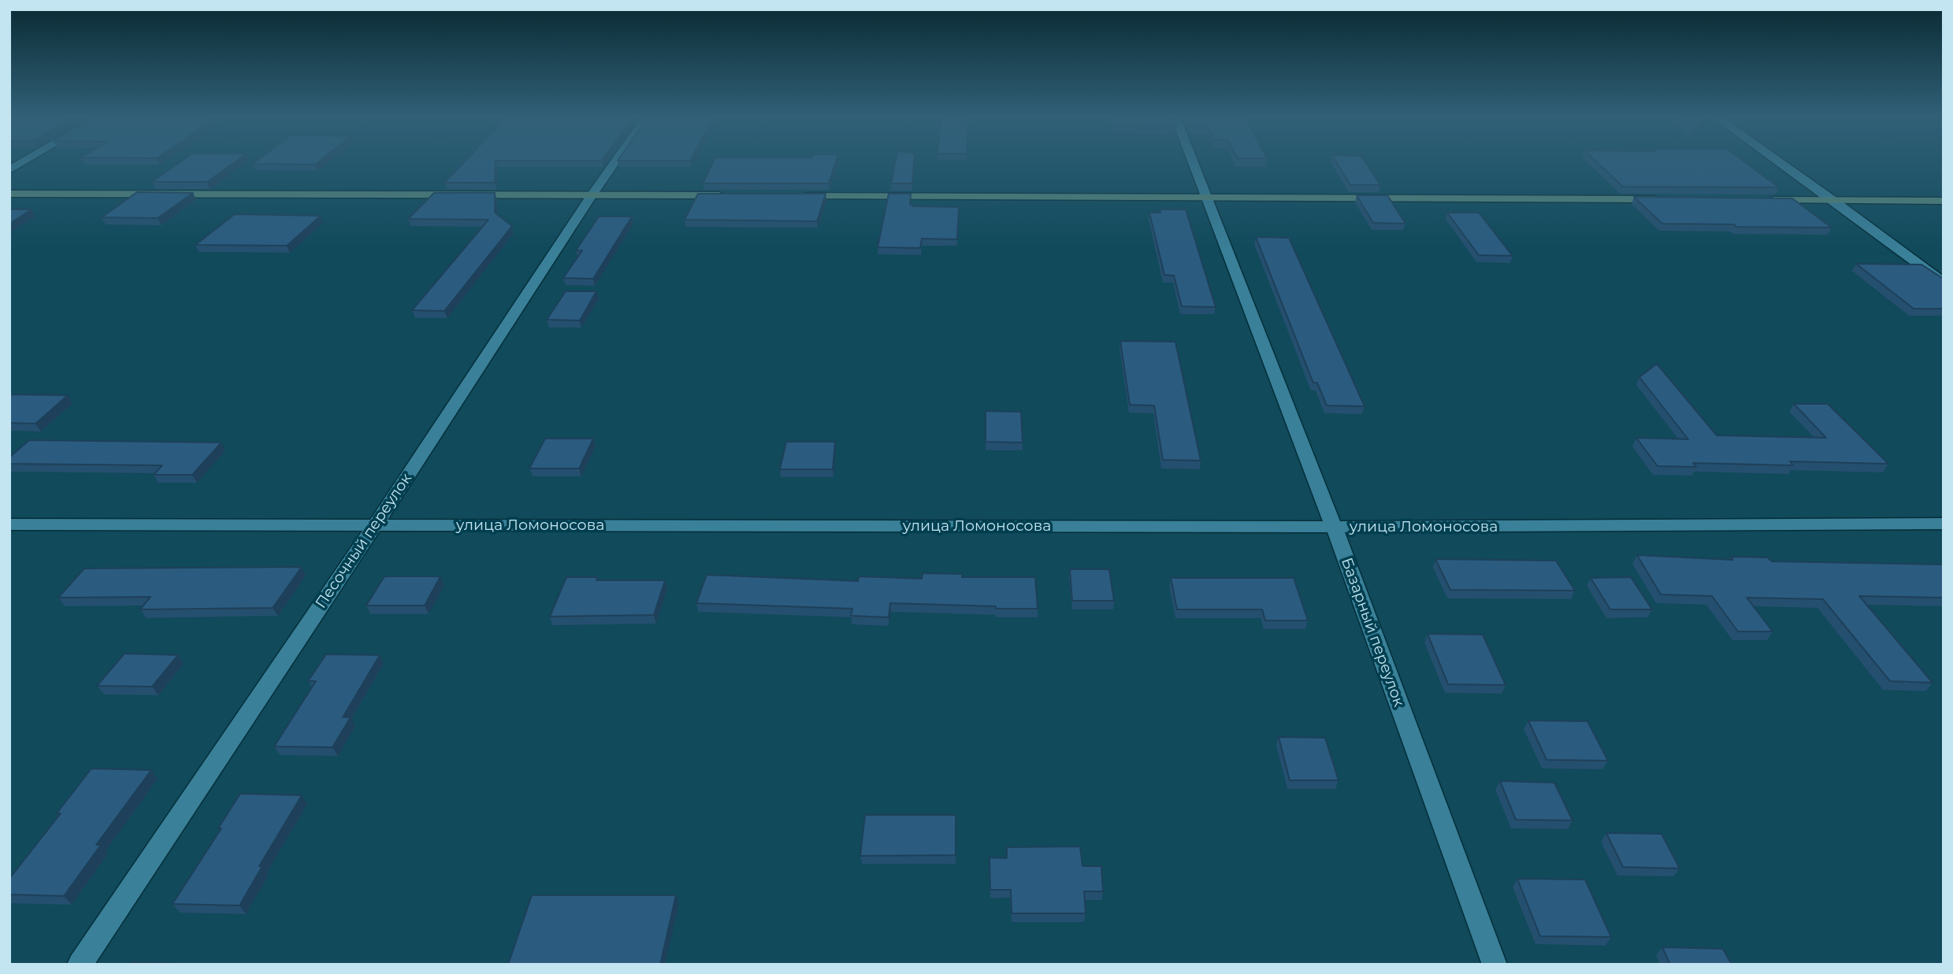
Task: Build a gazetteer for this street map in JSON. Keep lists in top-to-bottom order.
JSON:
{
  "streets": {
    "street": ["улица Ломоносова", "Песочный переулок", "Базарный переулок"]
  },
  "crossings": [
    ["улица Ломоносова", "Песочный переулок"],
    ["улица Ломоносова", "Базарный переулок"]
  ]
}
